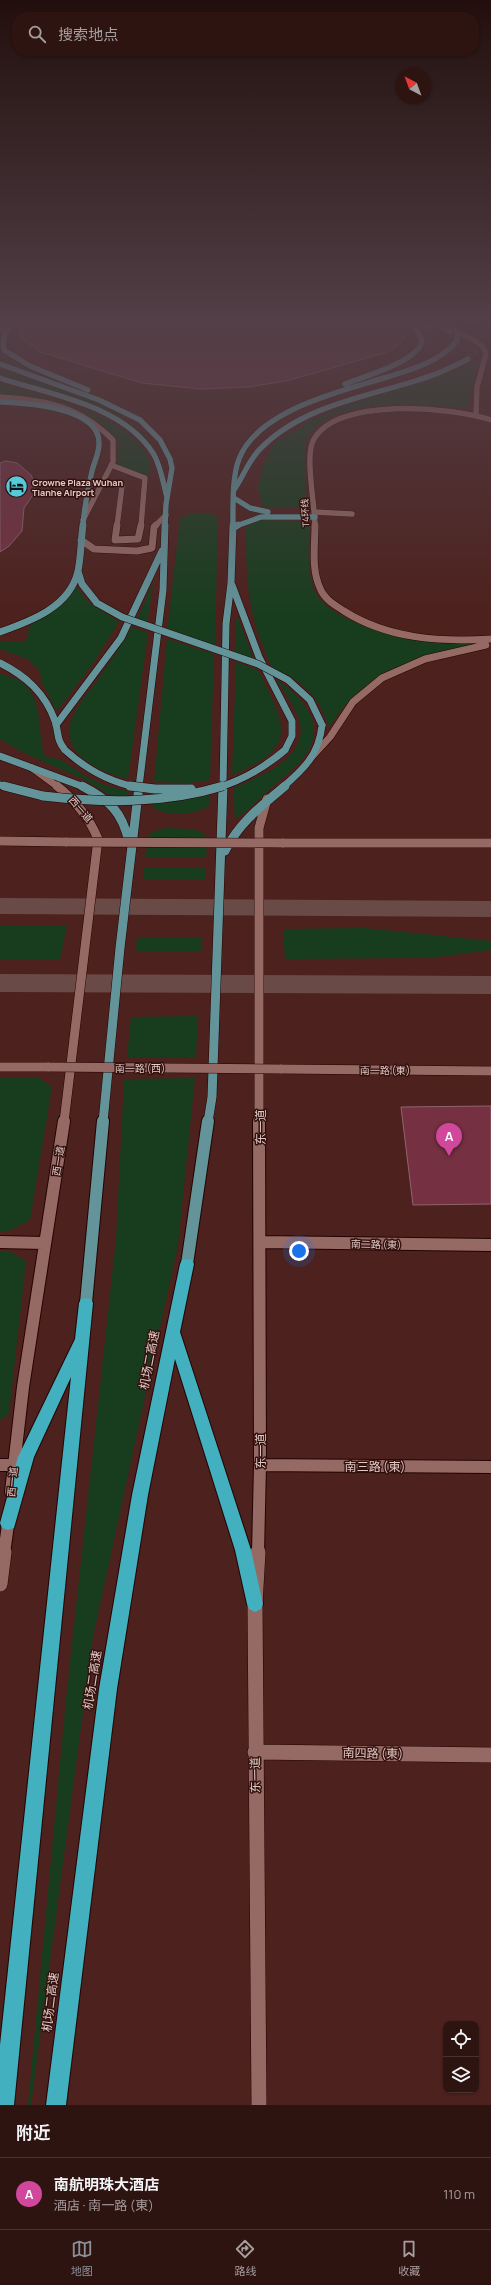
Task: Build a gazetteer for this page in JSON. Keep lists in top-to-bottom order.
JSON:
{
  "streets": {
    "highway": ["机场二高速"],
    "street": [
      "T4环线",
      "西一道",
      "南一路 (西)",
      "南一路 (東)",
      "东一道",
      "南二路 (東)",
      "南三路 (東)",
      "南四路 (東)"
    ]
  },
  "crossings": [
    ["南一路 (西)", "南一路 (東)"],
    ["东一道", "南二路 (東)"],
    ["东一道", "南三路 (東)"],
    ["东一道", "南四路 (東)"]
  ],
  "places": {
    "hotel": ["Crowne Plaza Wuhan Tianhe Airport"]
  },
  "north": "top left",
  "page": {
    "search": "搜索地点",
    "pins": "A",
    "heading": "附近",
    "list": [
      {
        "mark": "A",
        "name": "南航明珠大酒店",
        "note": "酒店 · 南一路 (東)",
        "value": "110 m"
      }
    ],
    "nav": ["地图", "路线", "收藏"]
  }
}
